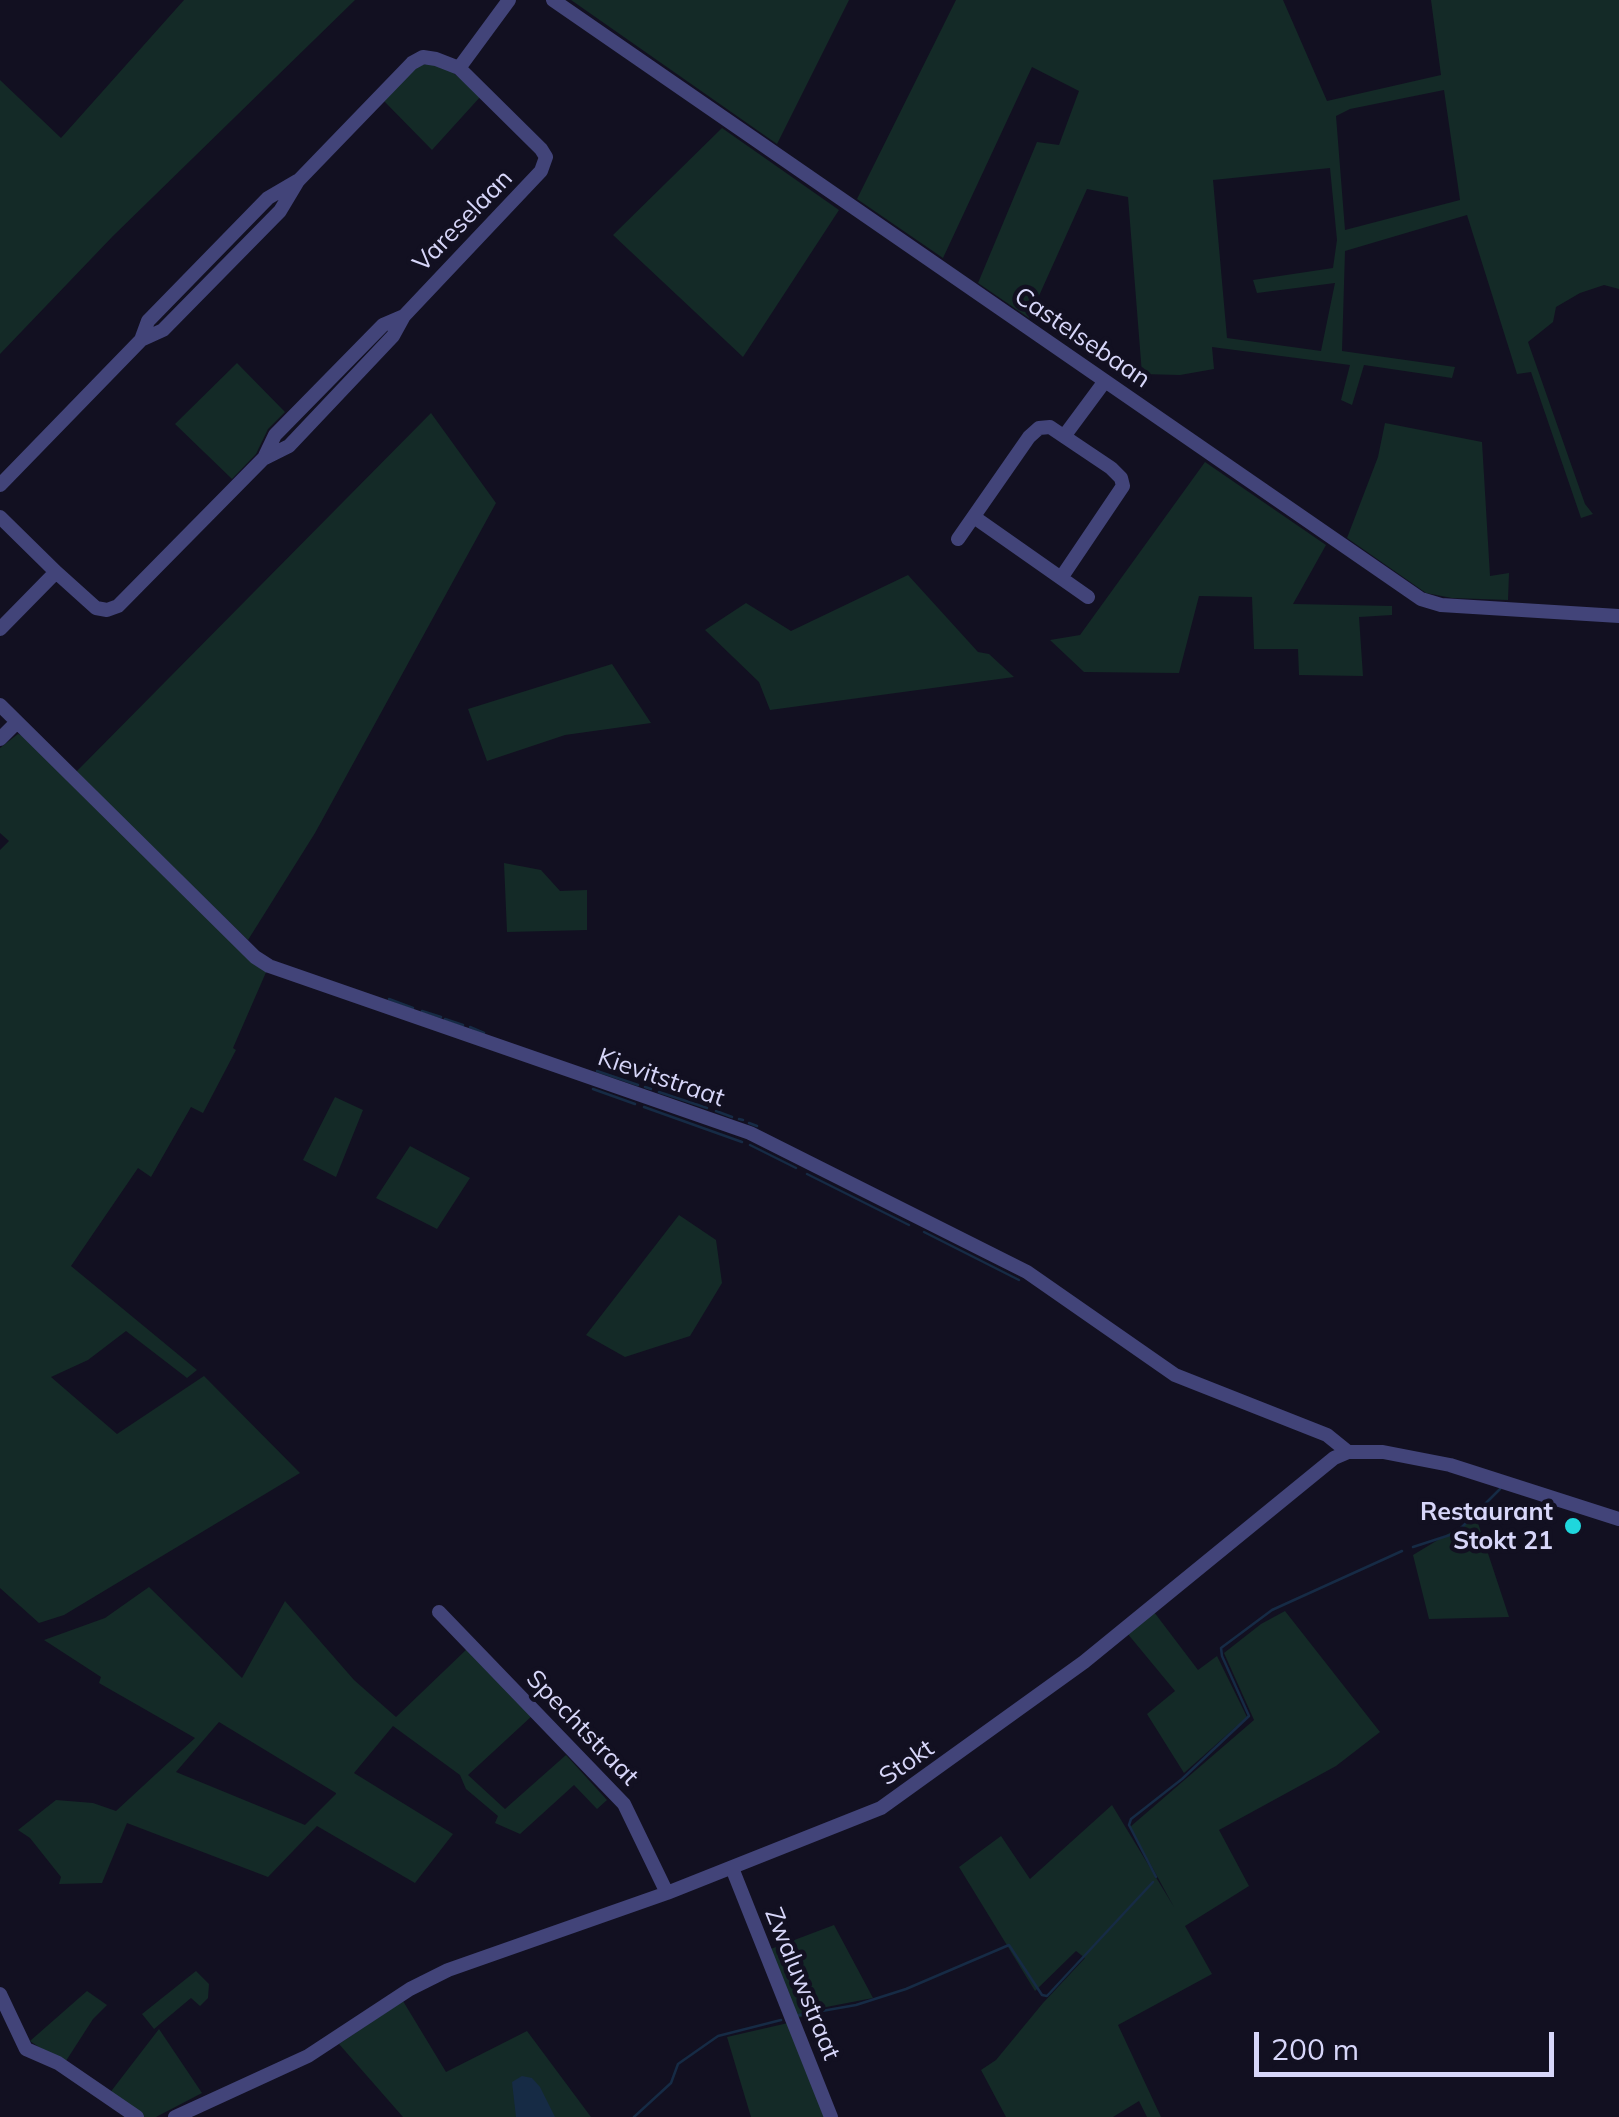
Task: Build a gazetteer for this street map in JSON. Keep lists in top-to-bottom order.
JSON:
{
  "streets": {
    "street": [
      "Vareselaan",
      "Castelsebaan",
      "Kievitstraat",
      "Spechtstraat",
      "Stokt",
      "Zwaluwstraat"
    ]
  },
  "crossings": [
    ["Kievitstraat", "Stokt"],
    ["Spechtstraat", "Stokt"],
    ["Stokt", "Zwaluwstraat"]
  ],
  "places": ["Restaurant Stokt 21"],
  "scale_bar": "200 m"
}
